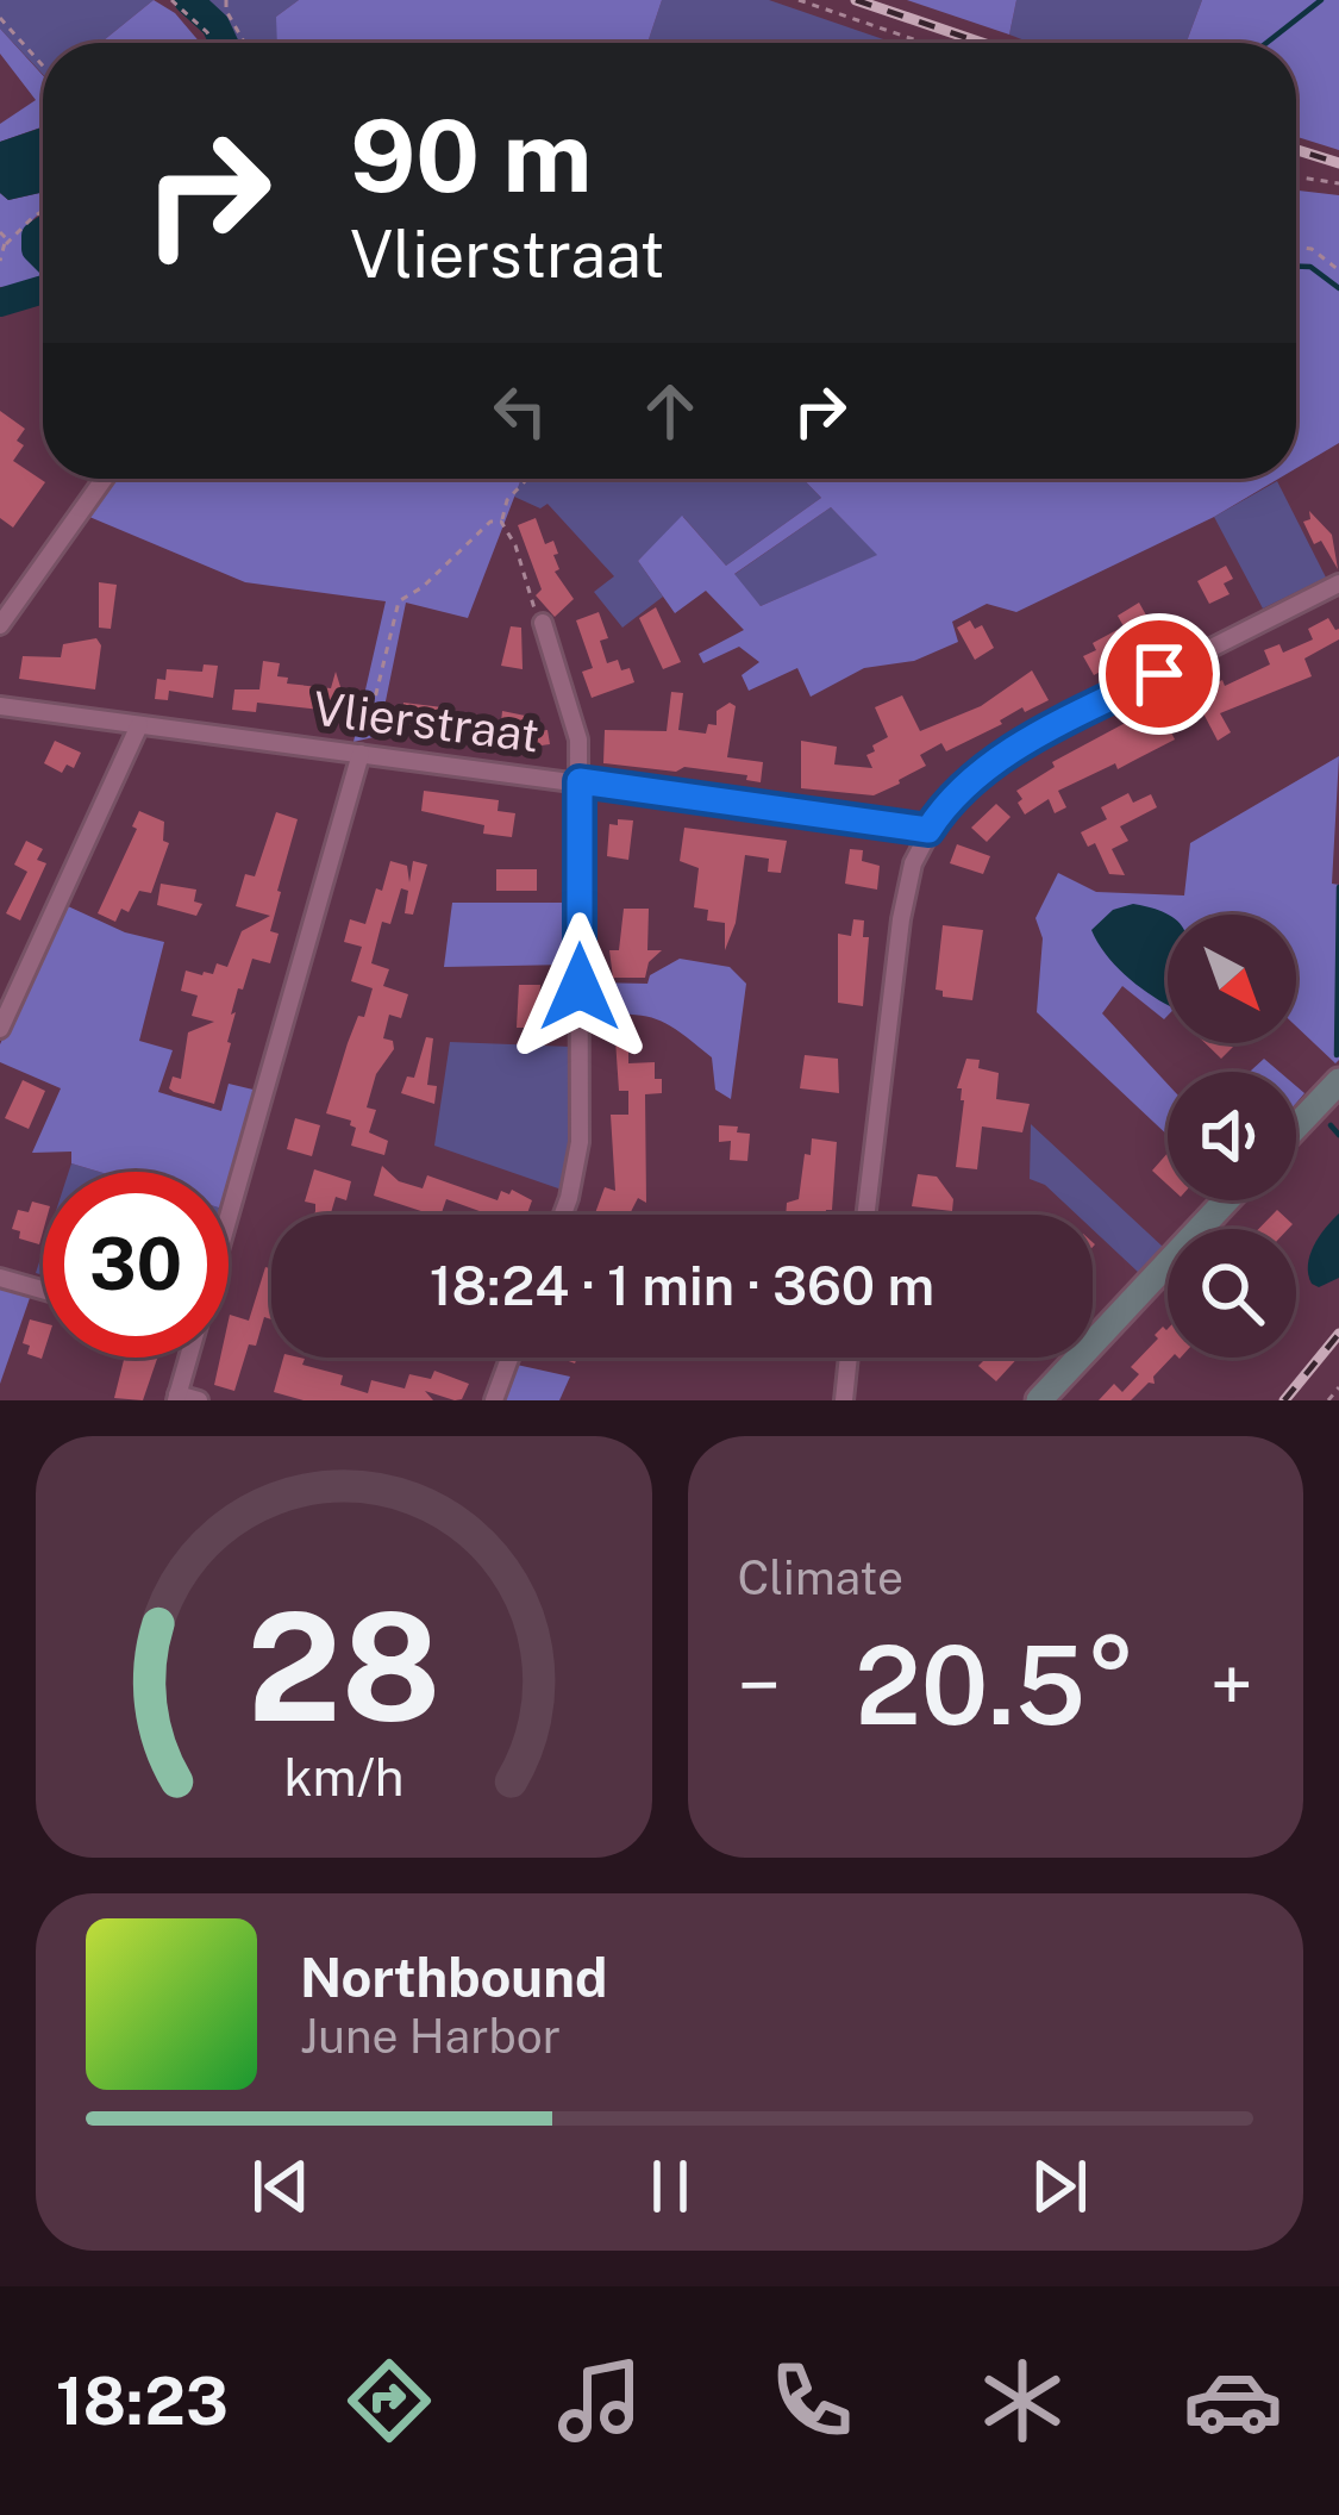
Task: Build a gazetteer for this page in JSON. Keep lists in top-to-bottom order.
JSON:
{
  "streets": {
    "street": ["Vlierstraat"]
  },
  "north": "bottom right",
  "page": {
    "turn": ["90 m", "Vlierstraat"],
    "limit": "30",
    "trip": "18:24 · 1 min · 360 m",
    "tile": "Climate",
    "heat": ["−", "20.5°", "+"],
    "song": ["Northbound", "June Harbor"],
    "tabs": "18:23",
    "gauge": ["28", "km/h"]
  }
}
